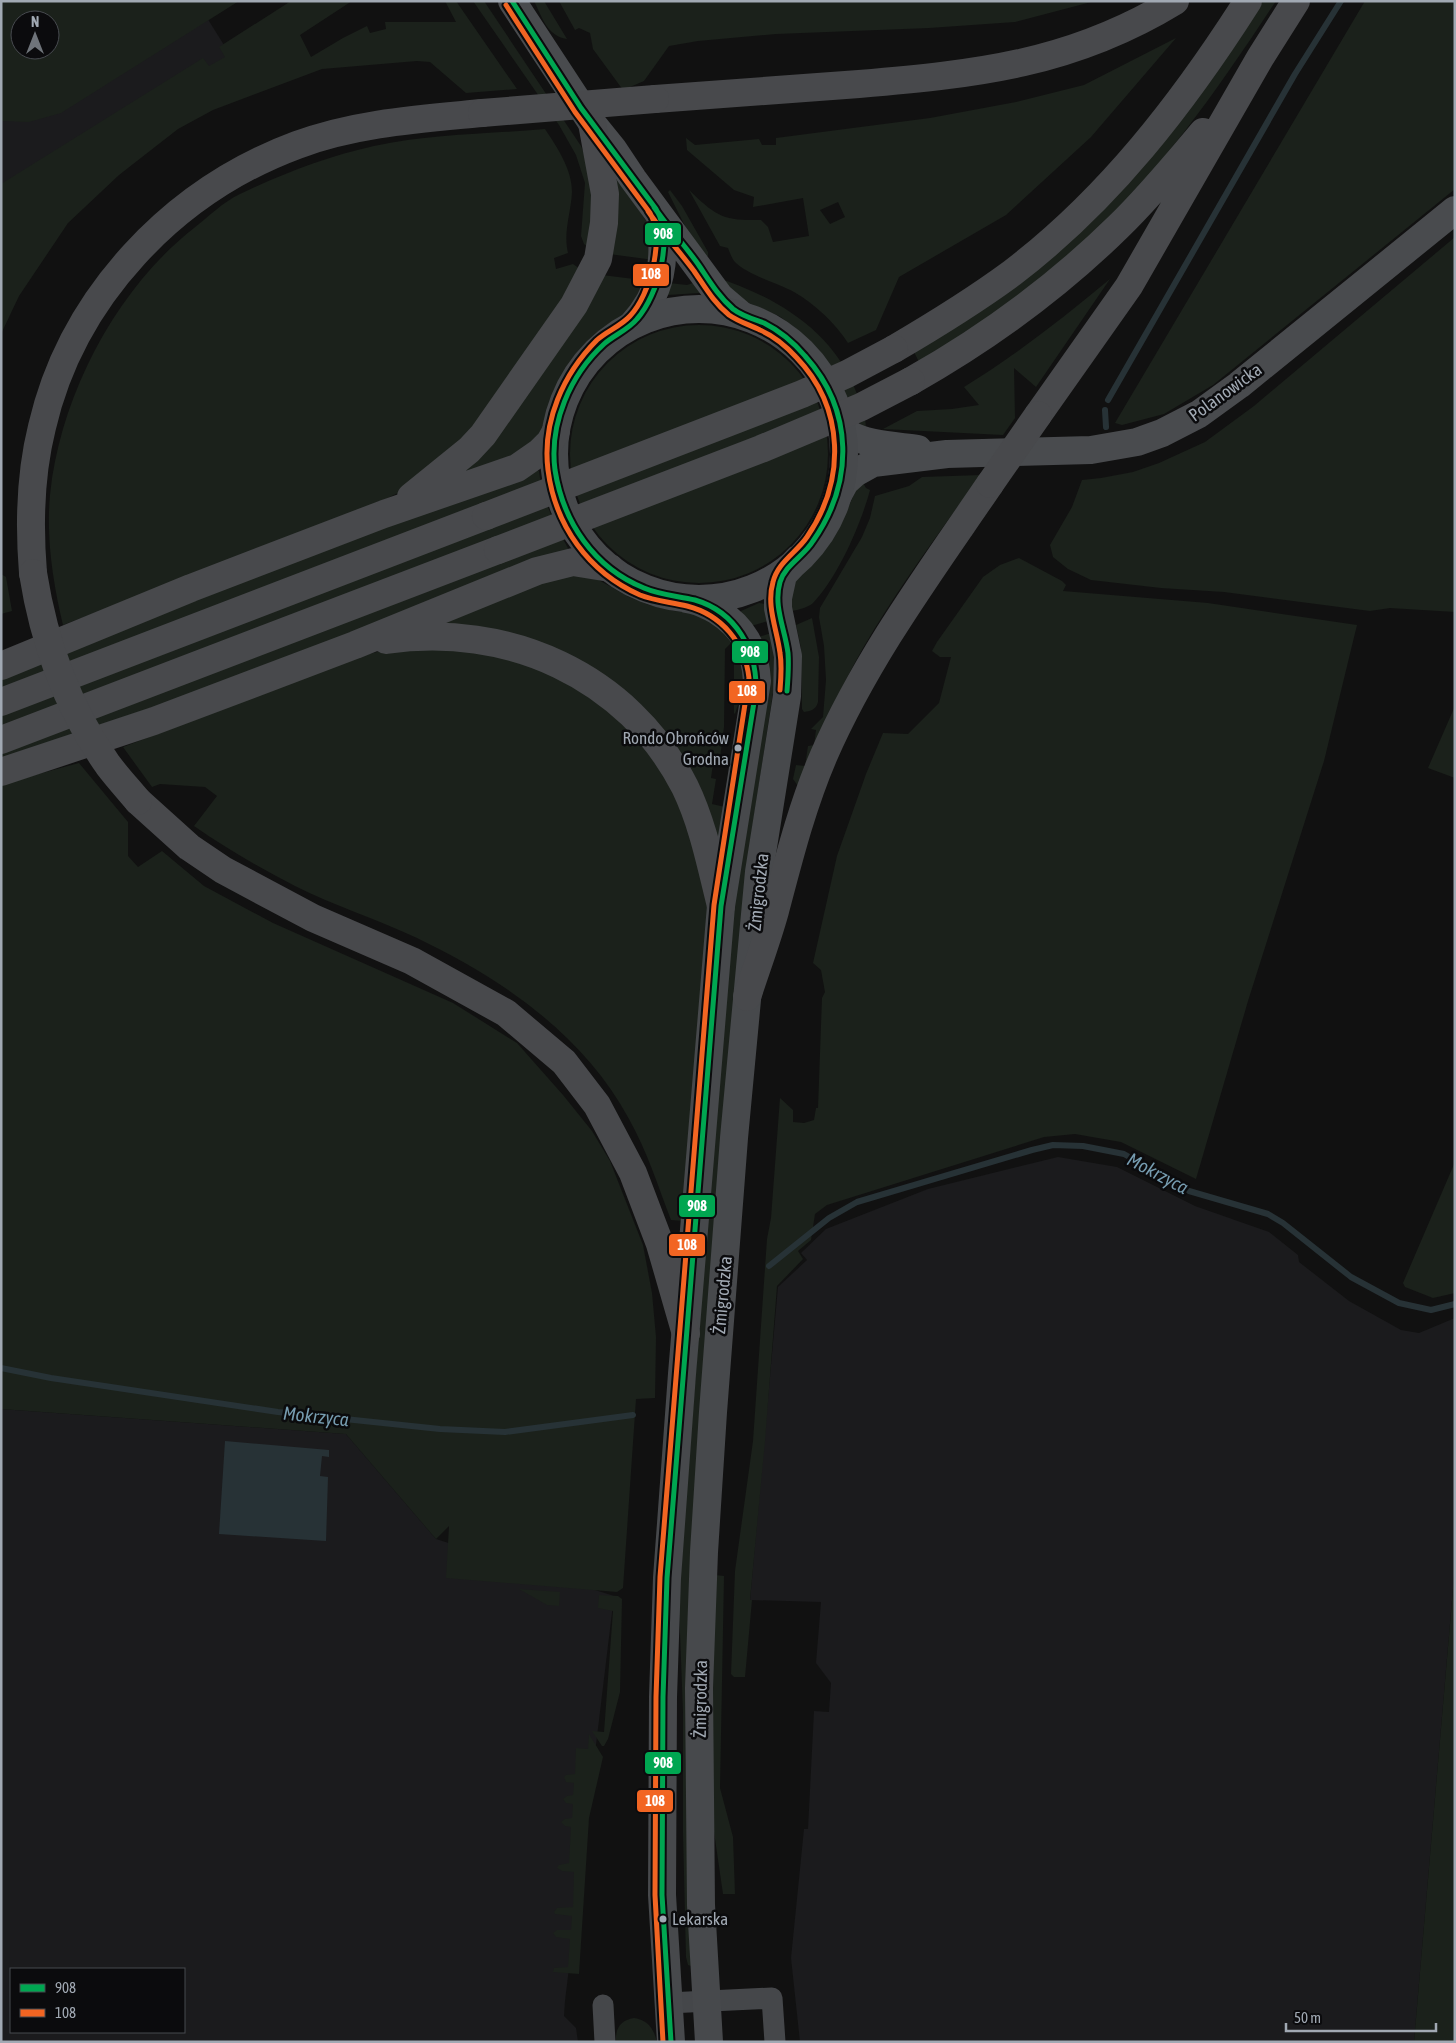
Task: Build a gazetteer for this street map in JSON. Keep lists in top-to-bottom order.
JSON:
{
  "streets": {
    "main road": ["Żmigrodzka"],
    "street": ["Polanowicka"]
  },
  "water": ["Mokrzyca"],
  "places": ["Rondo Obrońców Grodna", "Lekarska"],
  "lines": ["transit line 908", "transit line 108"],
  "legend": ["908", "108"],
  "scale_bar": "50 m",
  "north": "top"
}
